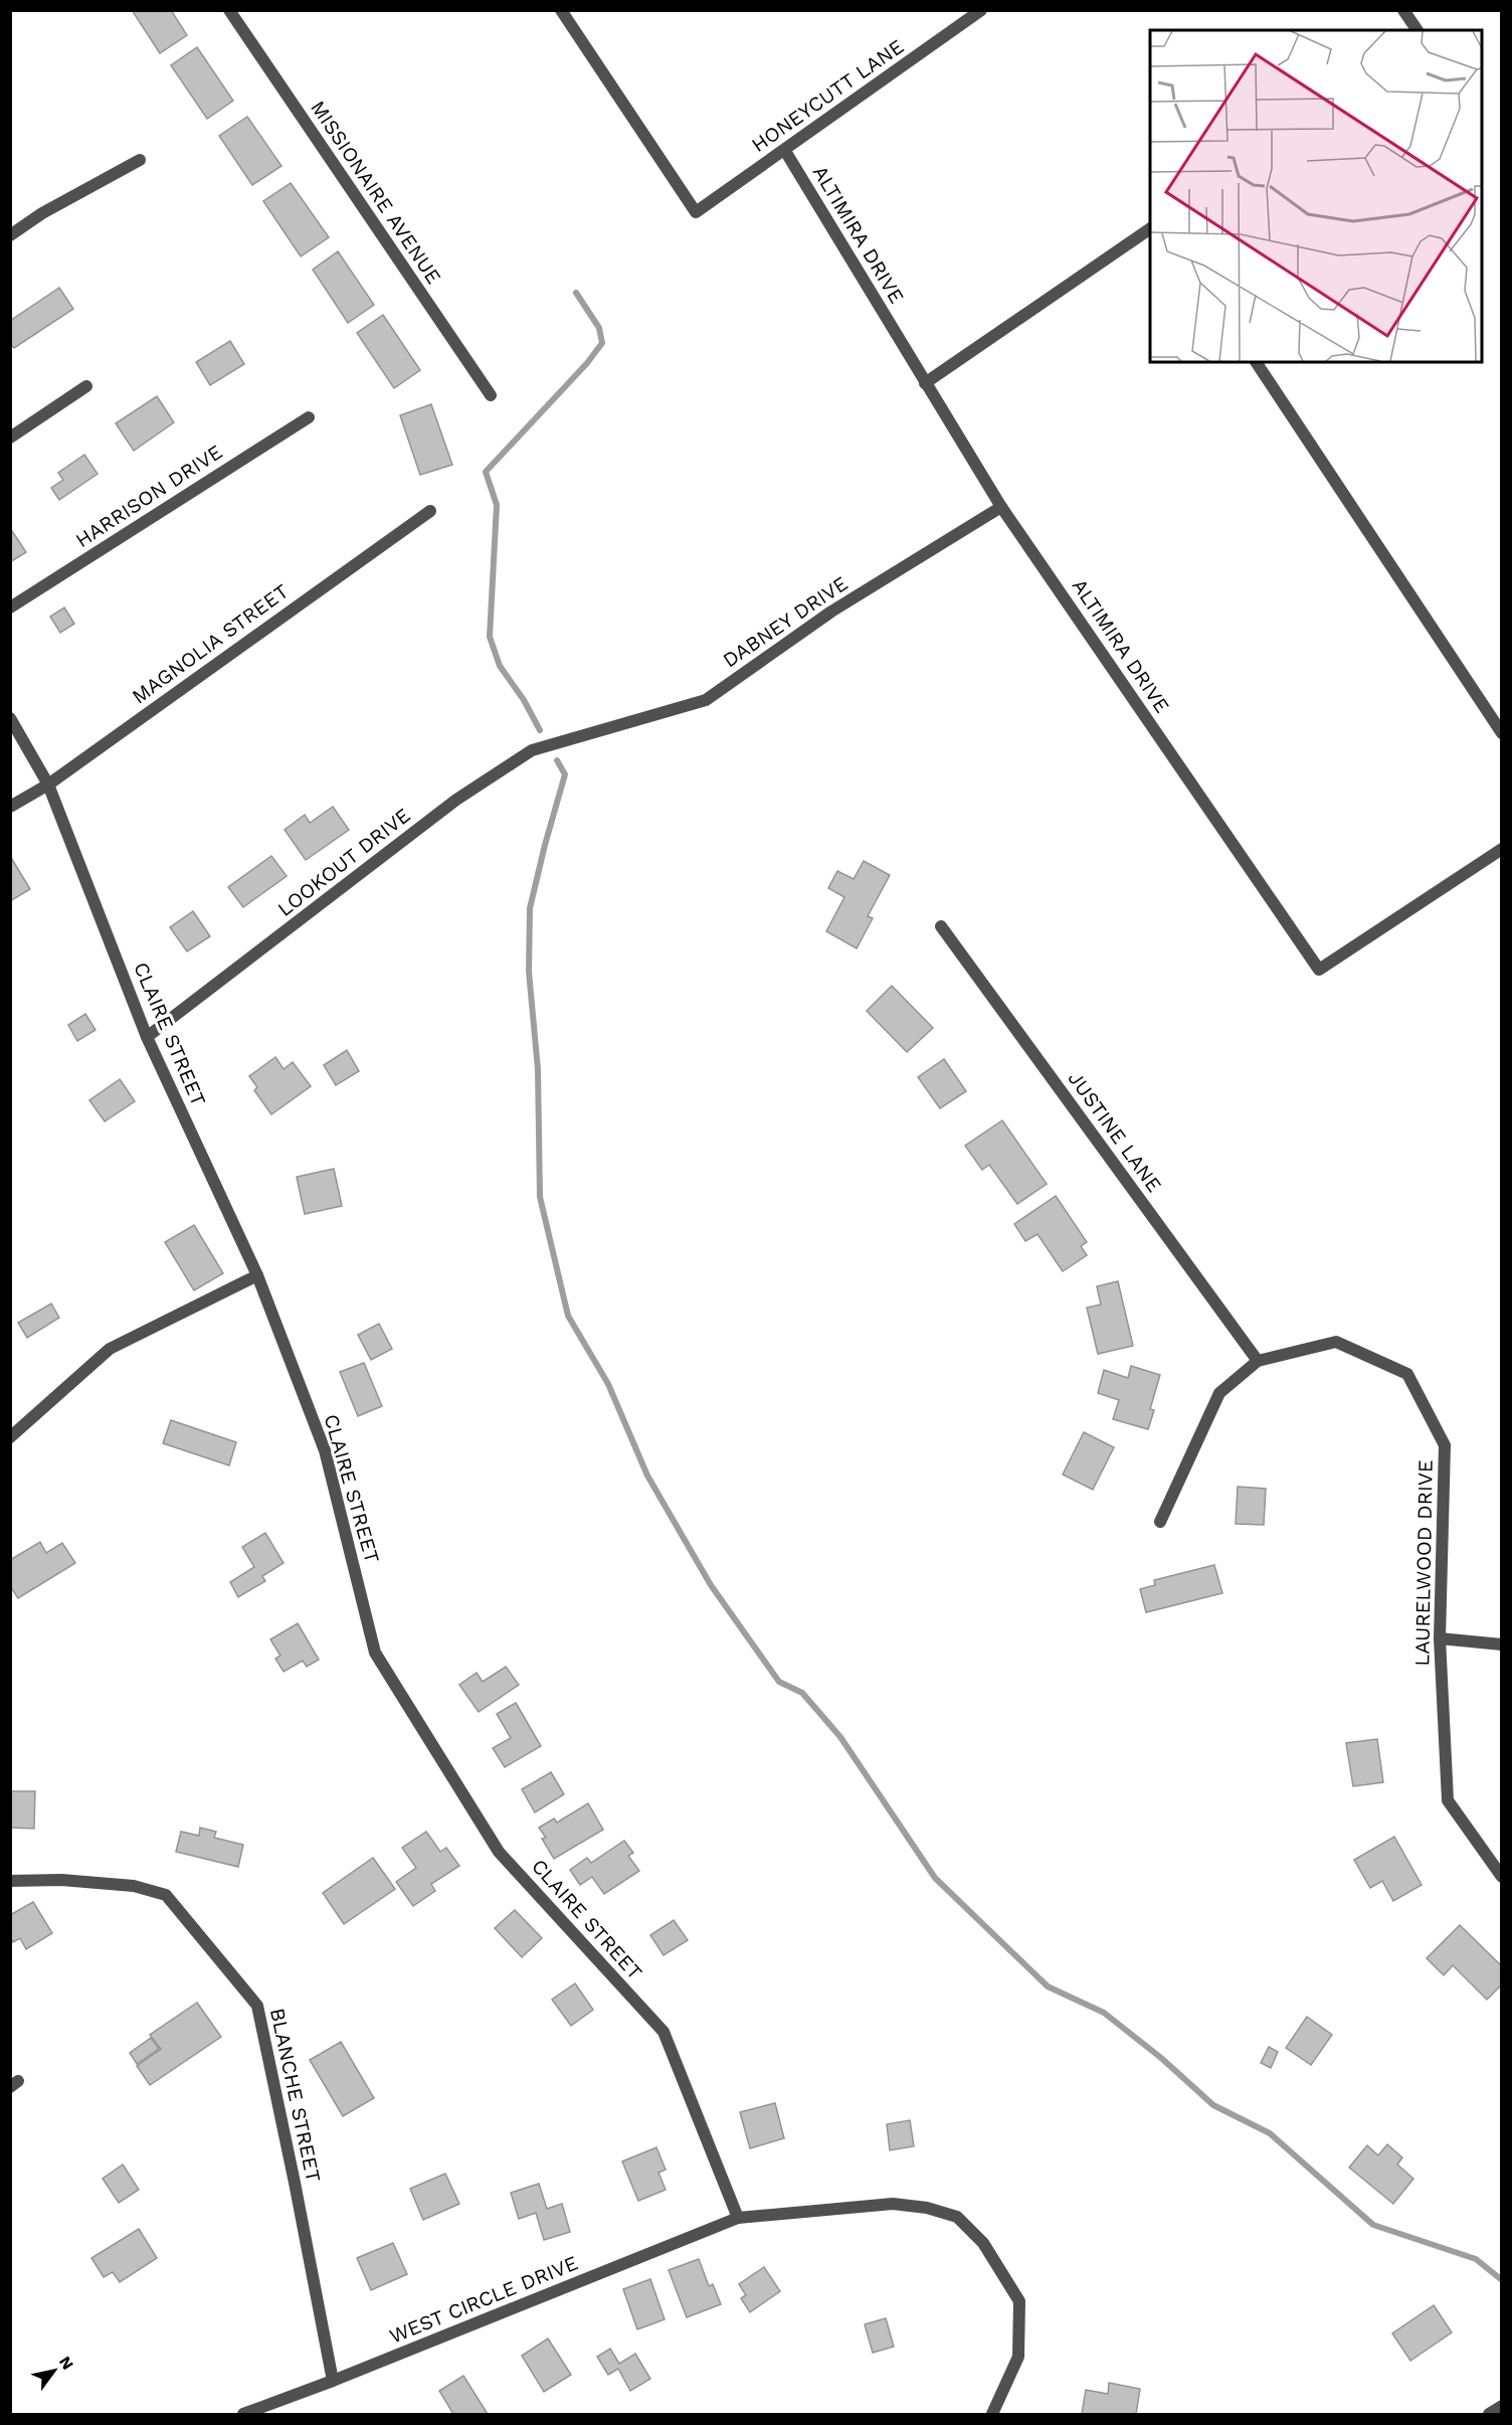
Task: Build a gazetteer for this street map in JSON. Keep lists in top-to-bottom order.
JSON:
{
  "streets": {
    "street": [
      "HONEYCUTT LANE",
      "MISSIONAIRE AVENUE",
      "ALTIMIRA DRIVE",
      "HARRISON DRIVE",
      "DABNEY DRIVE",
      "MAGNOLIA STREET",
      "LOOKOUT DRIVE",
      "CLAIRE STREET",
      "JUSTINE LANE",
      "LAURELWOOD DRIVE",
      "BLANCHE STREET",
      "WEST CIRCLE DRIVE"
    ]
  },
  "crossings": [
    ["HONEYCUTT LANE", "ALTIMIRA DRIVE"],
    ["ALTIMIRA DRIVE", "DABNEY DRIVE"],
    ["DABNEY DRIVE", "LOOKOUT DRIVE"],
    ["MAGNOLIA STREET", "CLAIRE STREET"],
    ["LOOKOUT DRIVE", "CLAIRE STREET"],
    ["CLAIRE STREET", "WEST CIRCLE DRIVE"],
    ["JUSTINE LANE", "LAURELWOOD DRIVE"],
    ["BLANCHE STREET", "WEST CIRCLE DRIVE"]
  ],
  "north": "top right"
}
